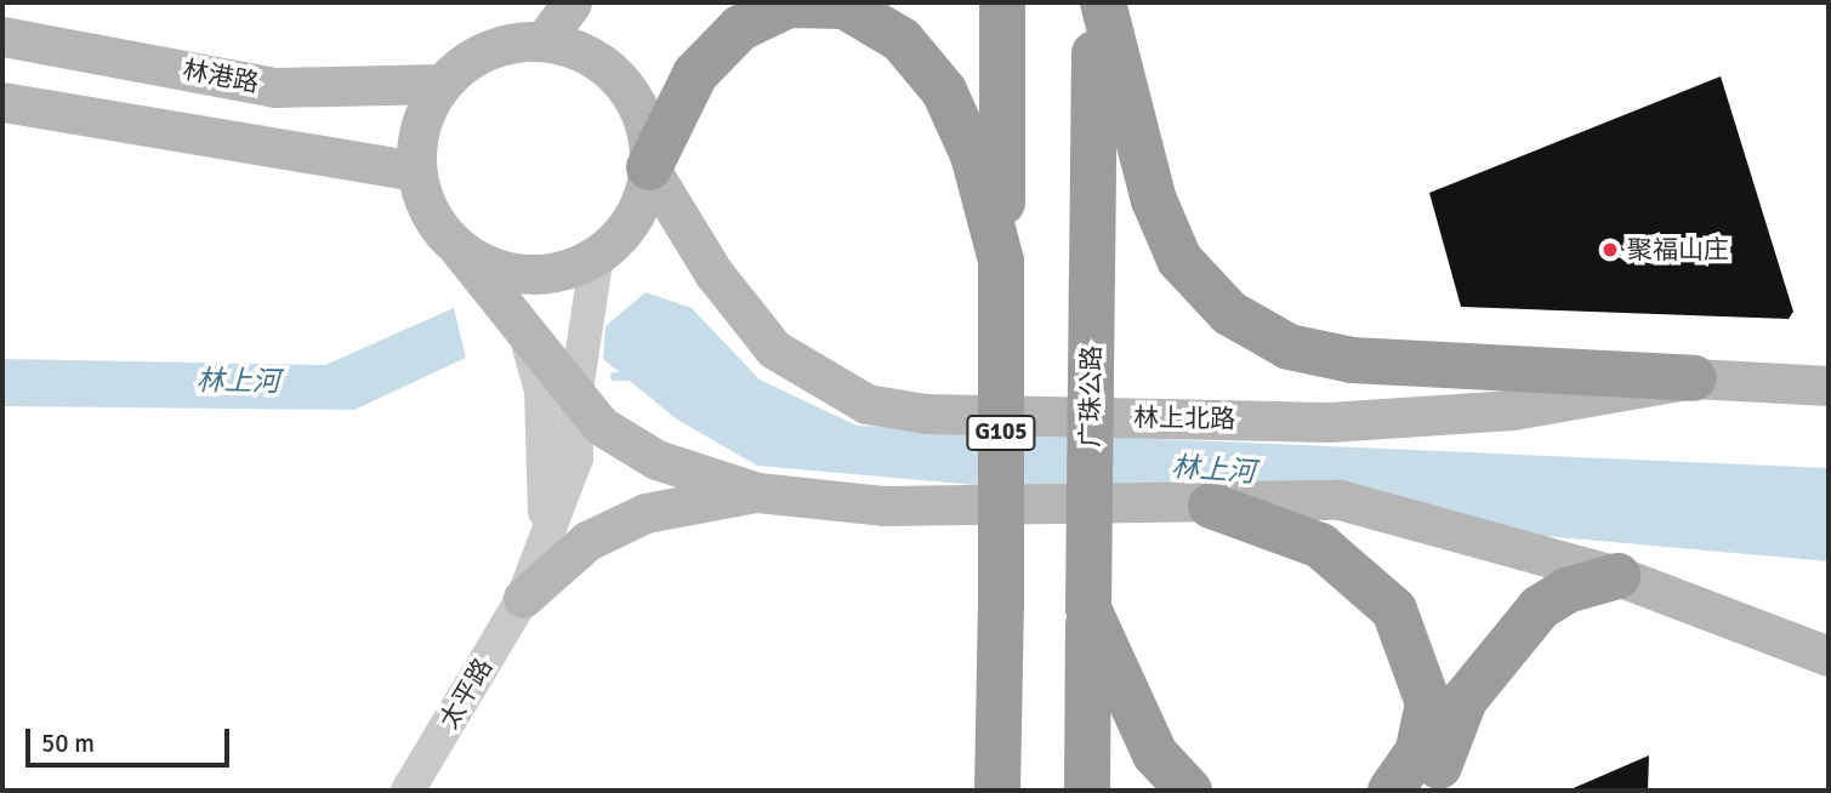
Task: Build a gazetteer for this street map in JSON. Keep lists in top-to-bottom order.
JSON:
{
  "streets": {
    "highway": ["广珠公路", "G105"],
    "main road": ["林港路", "林上北路"],
    "street": ["太平路"]
  },
  "crossings": [
    ["林港路", "林上北路"]
  ],
  "water": ["林上河"],
  "places": ["聚福山庄"],
  "scale_bar": "50 m"
}
